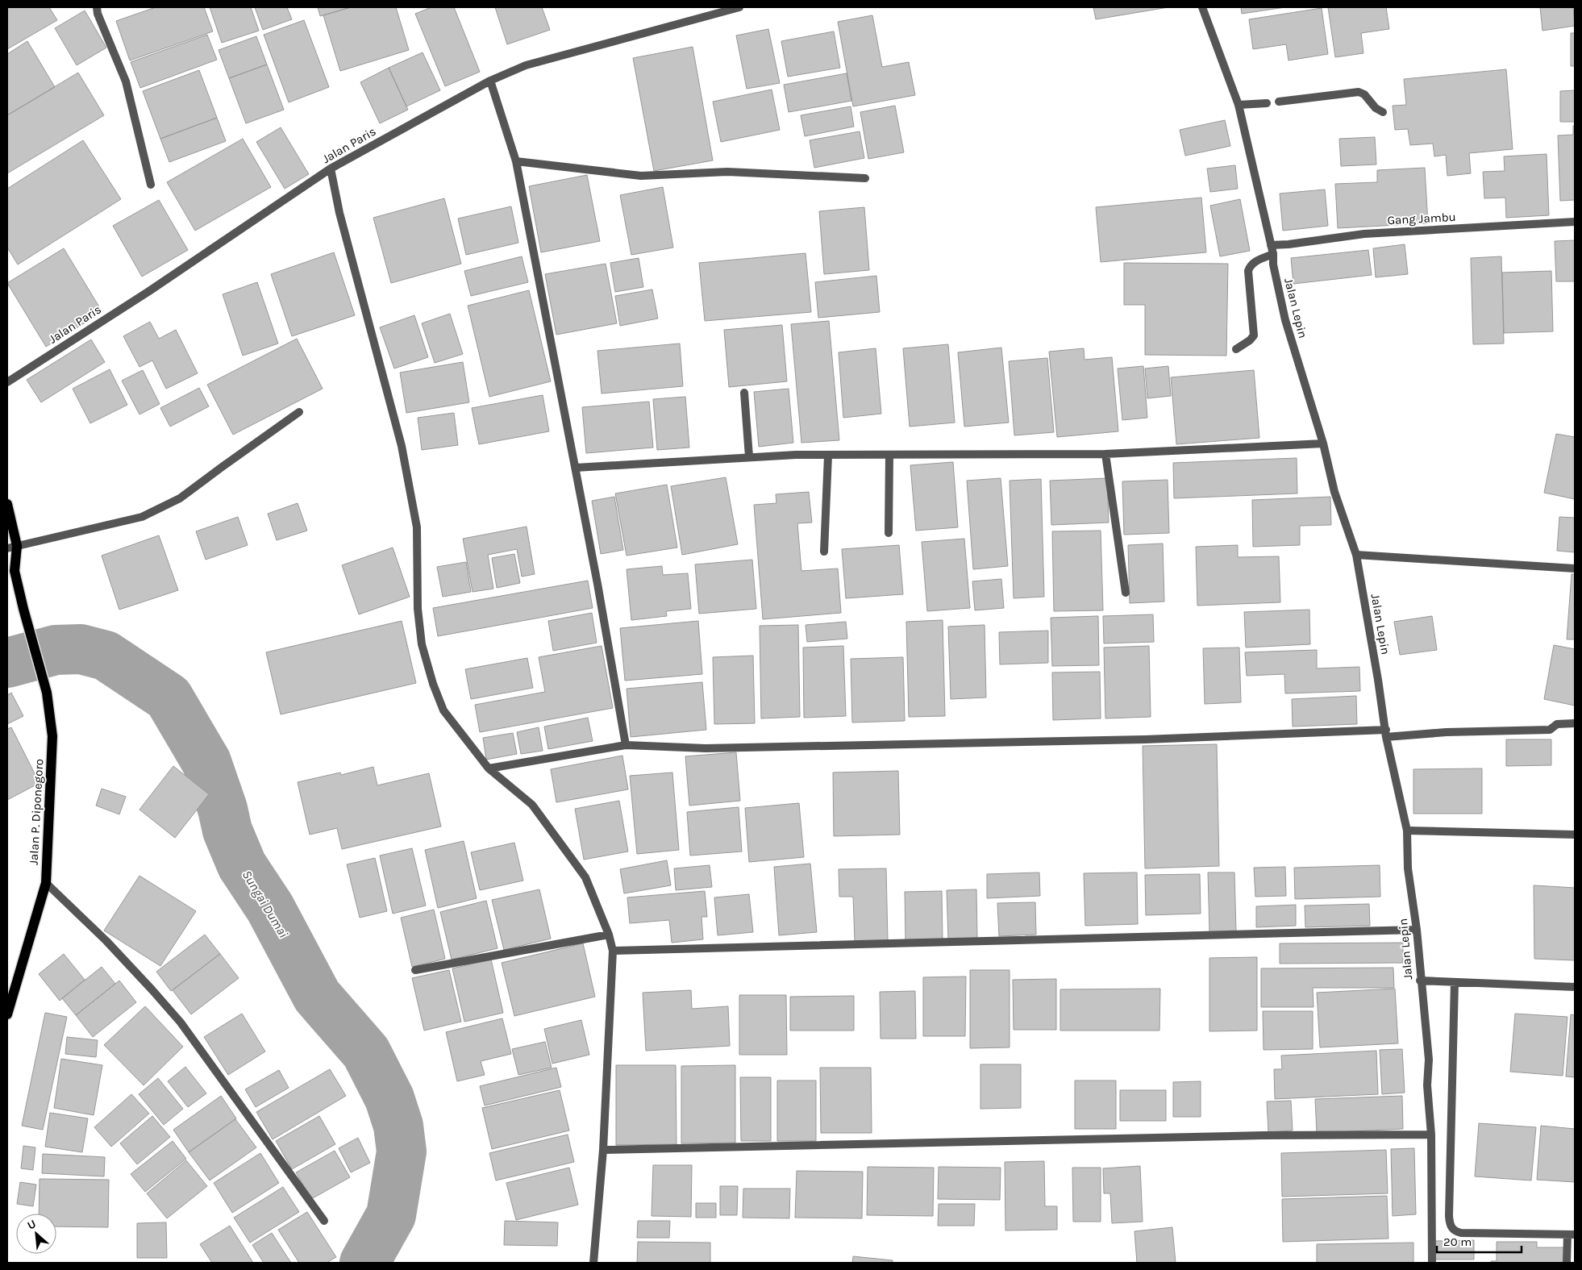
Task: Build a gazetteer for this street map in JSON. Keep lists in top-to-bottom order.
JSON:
{
  "streets": {
    "main road": ["Jalan P. Diponegoro"],
    "street": ["Jalan Paris", "Gang Jambu", "Jalan Lepin"]
  },
  "crossings": [
    ["Gang Jambu", "Jalan Lepin"]
  ],
  "water": ["Sungai Dumai"],
  "scale_bar": "20 m",
  "north": "top left"
}
